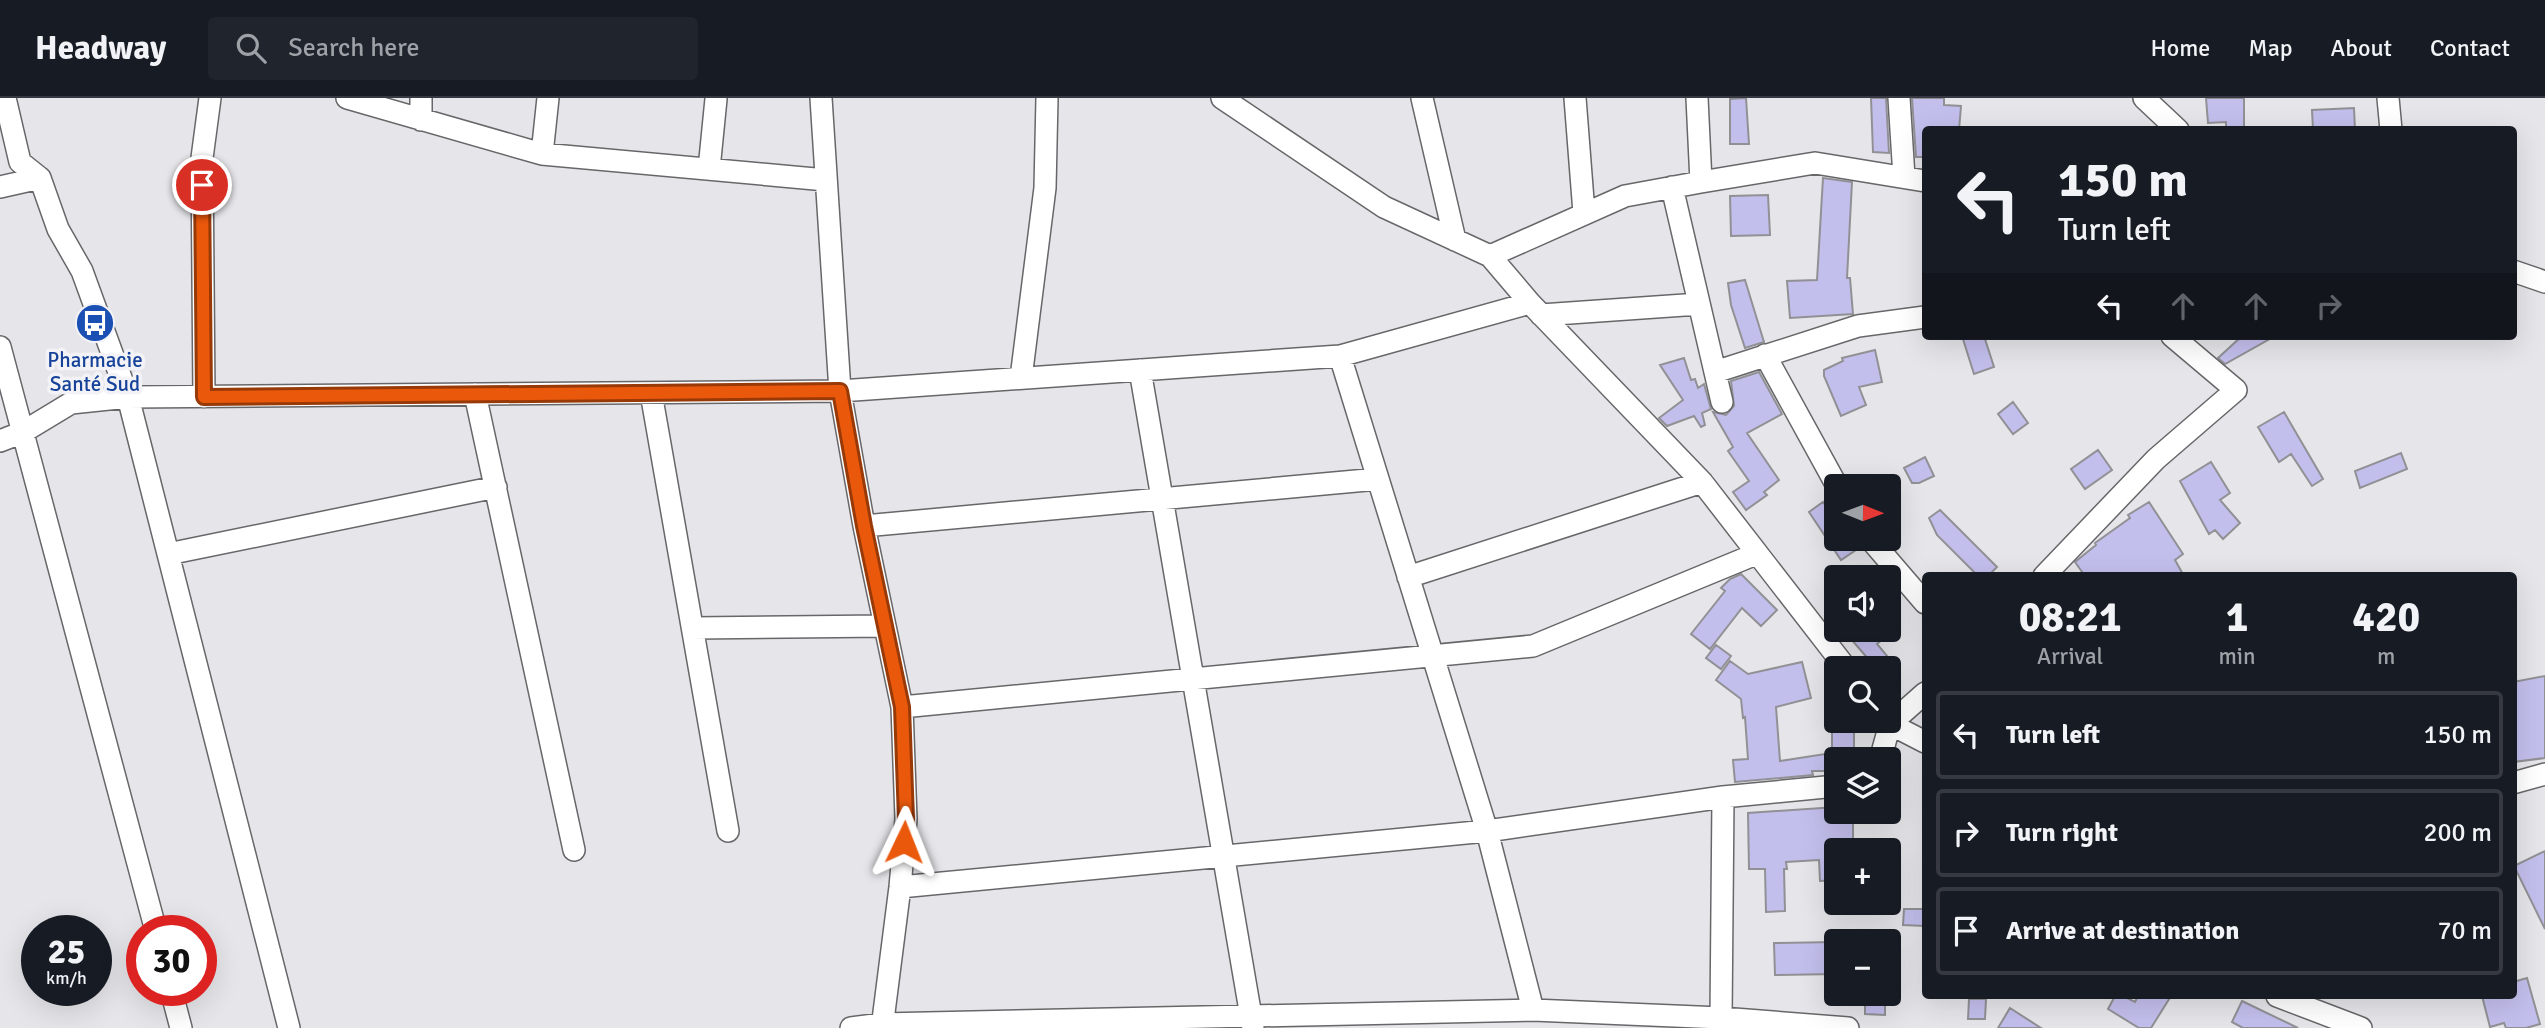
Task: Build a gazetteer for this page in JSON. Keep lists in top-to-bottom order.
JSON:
{
  "places": {
    "bus stop": ["Pharmacie Santé Sud"]
  },
  "north": "right",
  "page": {
    "header": "Headway",
    "search": "Search here",
    "nav": [
      "Home",
      "Map",
      "About",
      "Contact"
    ],
    "turn": ["150 m", "Turn left"],
    "map_buttons": ["+", "−"],
    "eta": [
      "08:21",
      "Arrival",
      "1",
      "min",
      "420",
      "m"
    ],
    "list": [
      {
        "name": "Turn left",
        "value": "150 m"
      },
      {
        "name": "Turn right",
        "value": "200 m"
      },
      {
        "name": "Arrive at destination",
        "value": "70 m"
      }
    ],
    "speed": "25 km/h",
    "limit": "30"
  }
}
